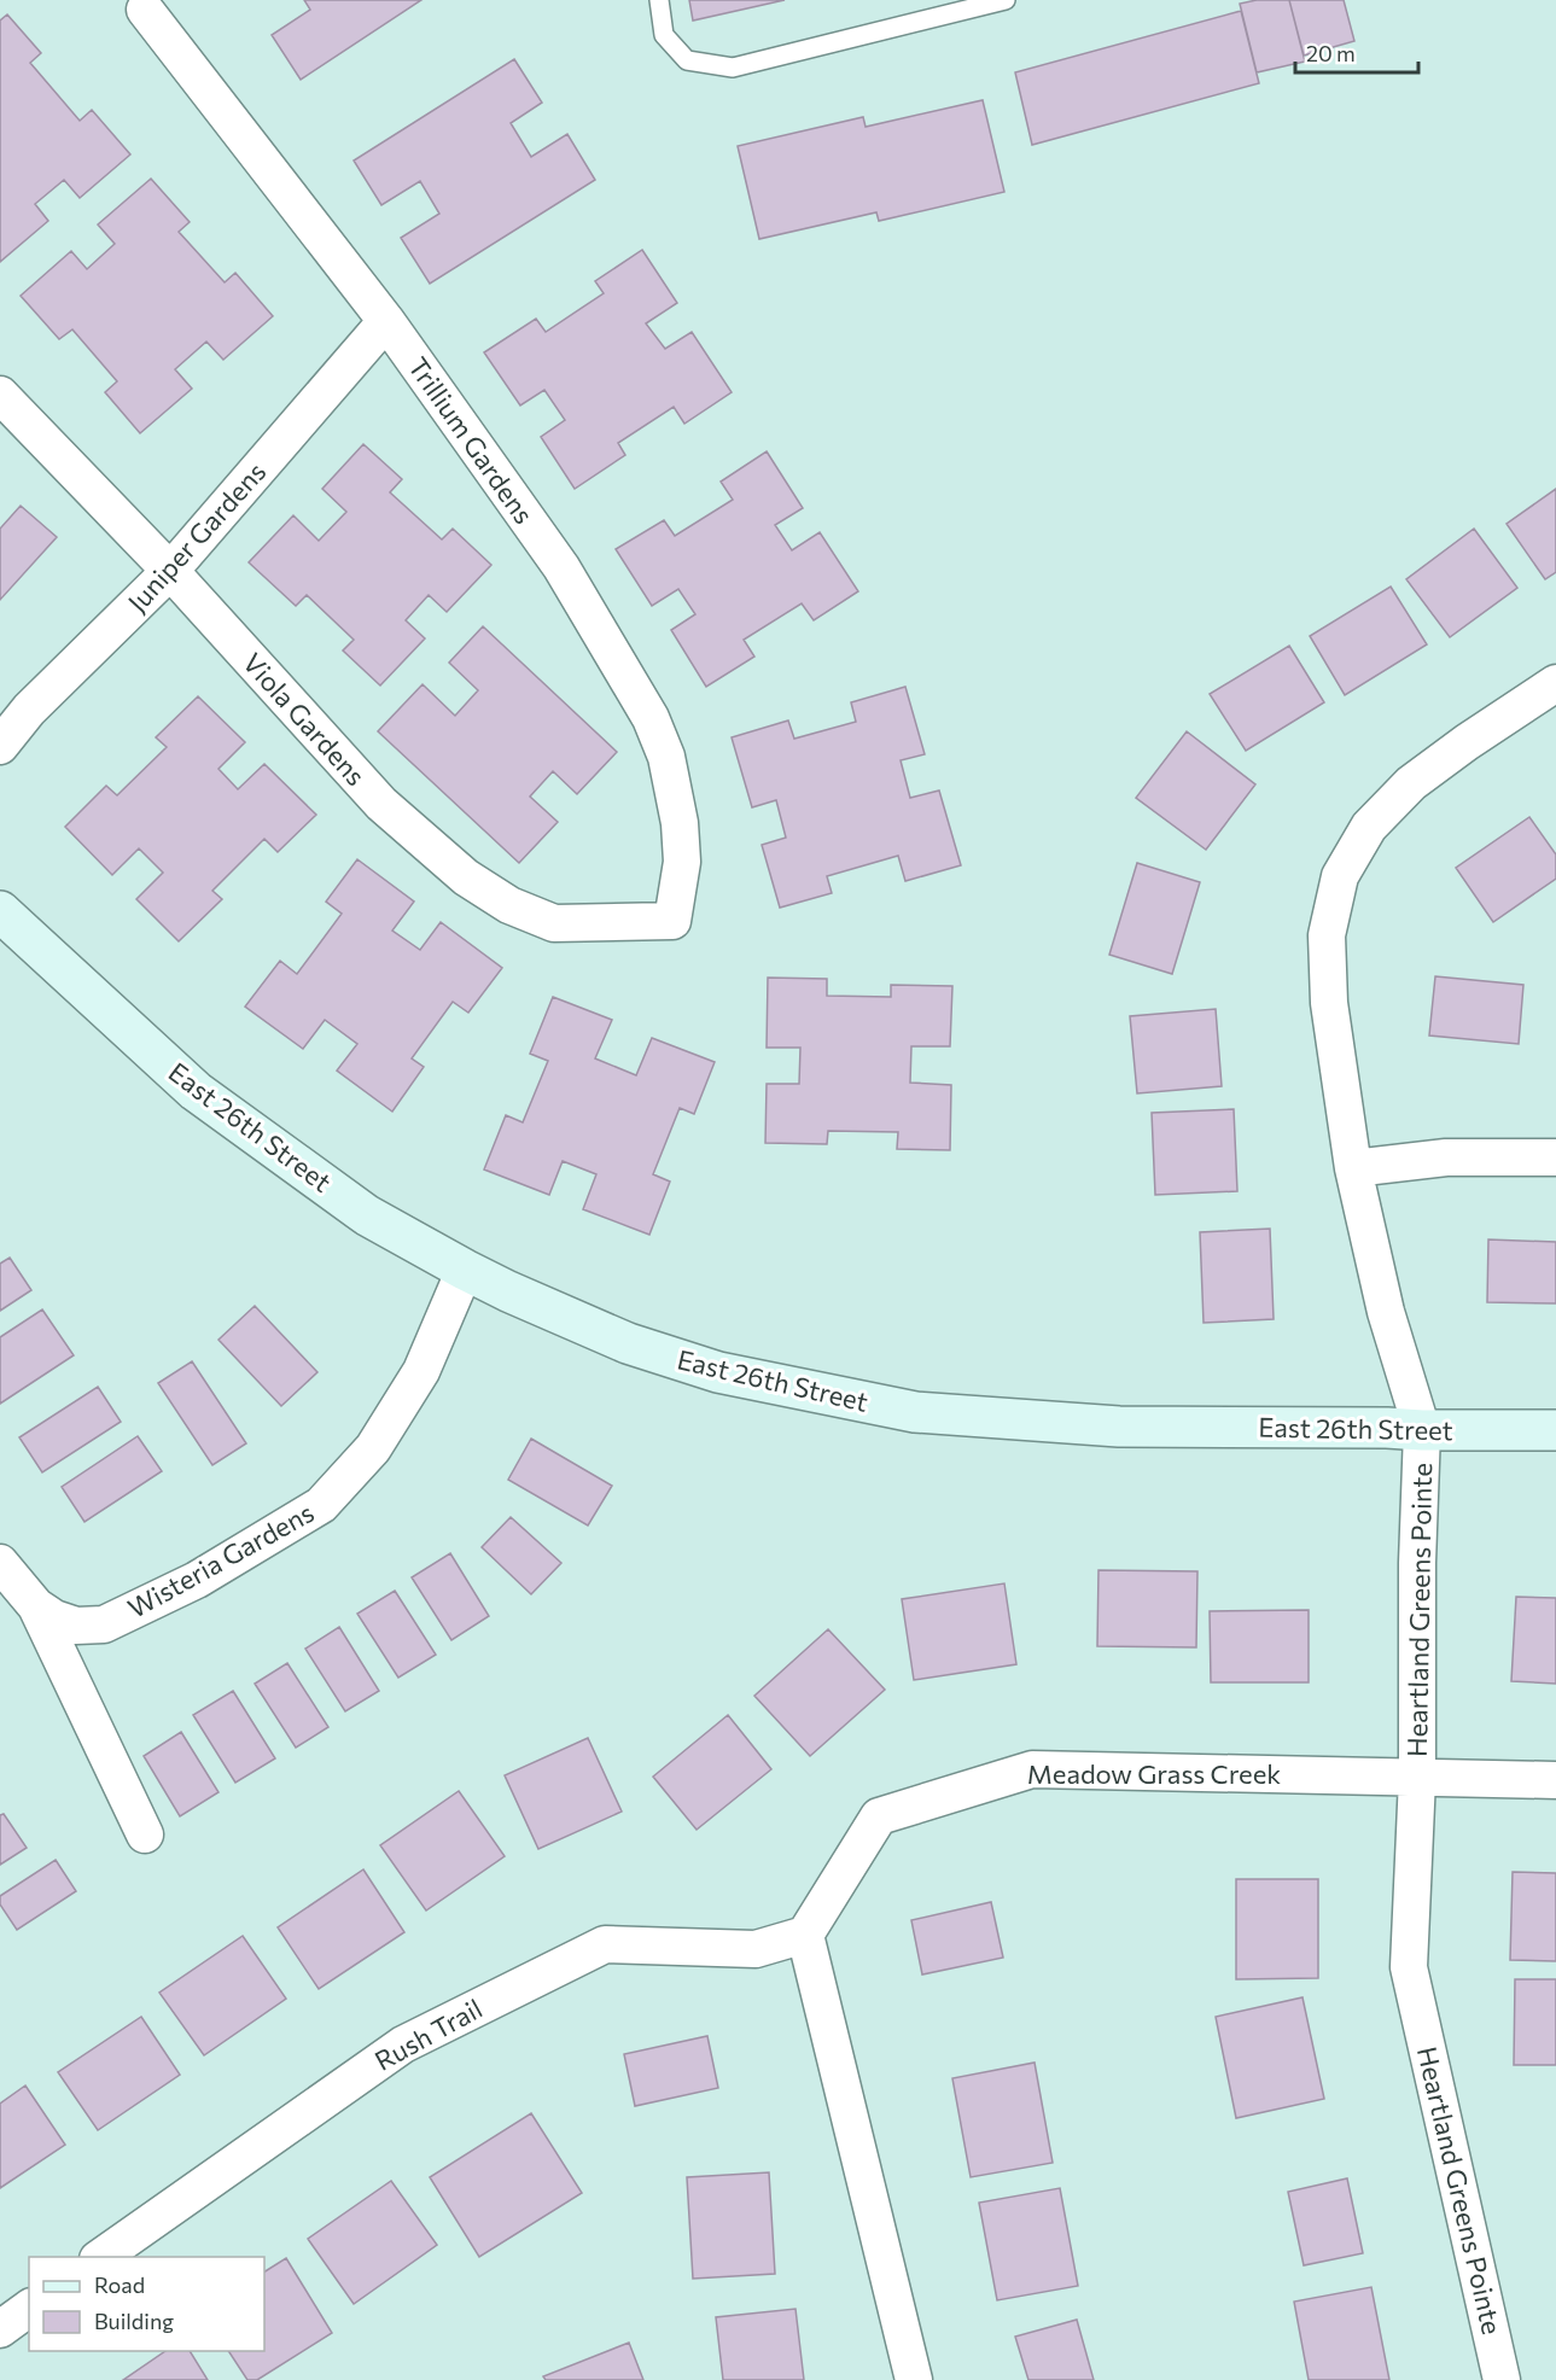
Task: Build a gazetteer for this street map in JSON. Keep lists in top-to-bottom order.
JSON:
{
  "streets": {
    "street": [
      "Trillium Gardens",
      "Juniper Gardens",
      "Viola Gardens",
      "East 26th Street",
      "Wisteria Gardens",
      "Heartland Greens Pointe",
      "Meadow Grass Creek",
      "Rush Trail"
    ]
  },
  "crossings": [
    ["Trillium Gardens", "Juniper Gardens"],
    ["Trillium Gardens", "Viola Gardens"],
    ["Juniper Gardens", "Viola Gardens"],
    ["East 26th Street", "Wisteria Gardens"],
    ["East 26th Street", "Heartland Greens Pointe"],
    ["Heartland Greens Pointe", "Meadow Grass Creek"],
    ["Meadow Grass Creek", "Rush Trail"]
  ],
  "legend": ["Road", "Building"],
  "scale_bar": "20 m"
}
